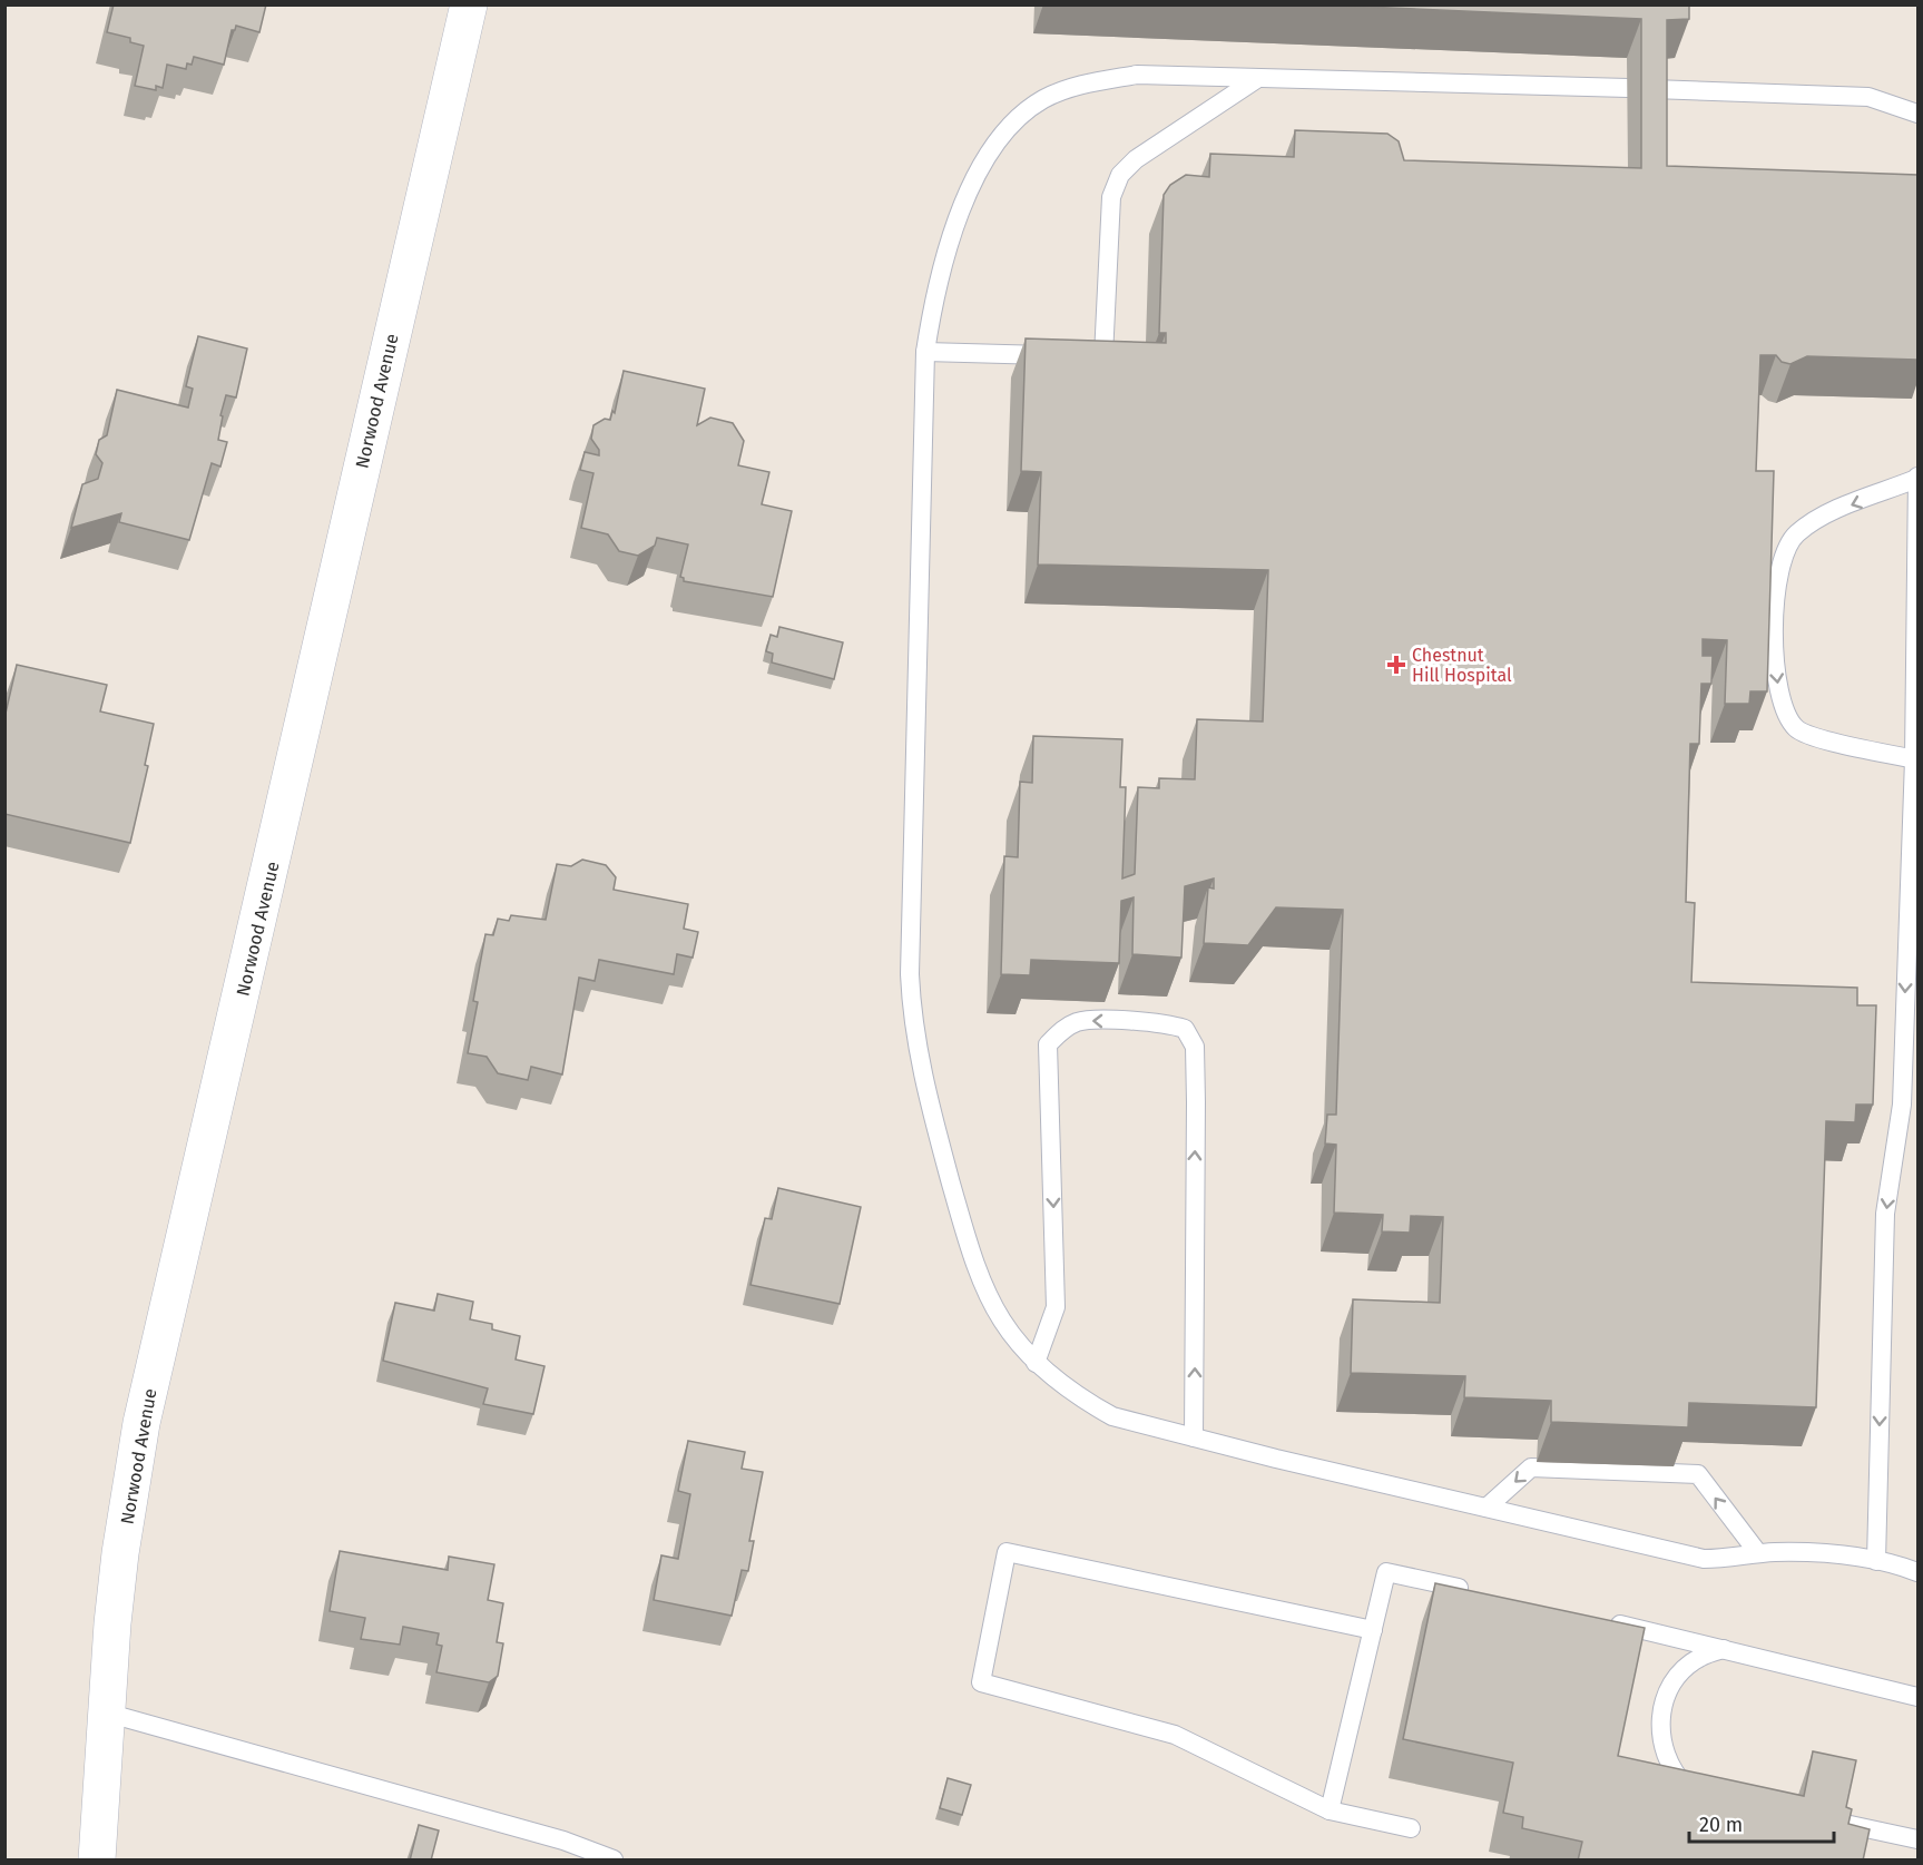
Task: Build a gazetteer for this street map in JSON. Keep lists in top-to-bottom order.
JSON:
{
  "streets": {
    "street": ["Norwood Avenue"]
  },
  "places": {
    "health": ["Chestnut Hill Hospital"]
  },
  "scale_bar": "20 m"
}
